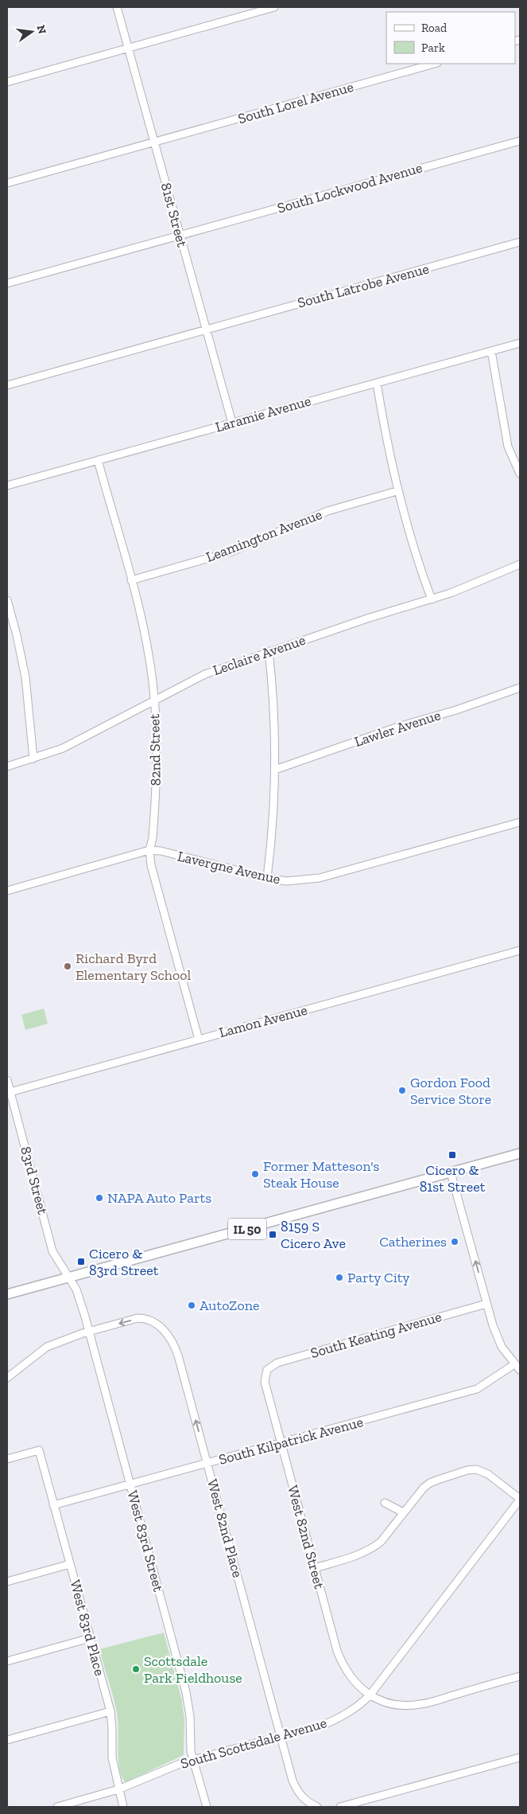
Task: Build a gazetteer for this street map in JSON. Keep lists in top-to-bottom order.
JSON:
{
  "streets": {
    "main road": ["IL 50"],
    "street": [
      "South Lorel Avenue",
      "South Lockwood Avenue",
      "81st Street",
      "South Latrobe Avenue",
      "Laramie Avenue",
      "Leamington Avenue",
      "Leclaire Avenue",
      "Lawler Avenue",
      "82nd Street",
      "Lavergne Avenue",
      "Lamon Avenue",
      "83rd Street",
      "South Keating Avenue",
      "South Kilpatrick Avenue",
      "West 82nd Place",
      "West 82nd Street",
      "West 83rd Street",
      "West 83rd Place",
      "South Scottsdale Avenue"
    ]
  },
  "crossings": [
    ["South Lorel Avenue", "81st Street"],
    ["South Lockwood Avenue", "81st Street"],
    ["81st Street", "South Latrobe Avenue"],
    ["81st Street", "Laramie Avenue"],
    ["Laramie Avenue", "82nd Street"],
    ["Leamington Avenue", "82nd Street"],
    ["Leclaire Avenue", "82nd Street"],
    ["82nd Street", "Lavergne Avenue"],
    ["82nd Street", "Lamon Avenue"],
    ["Lamon Avenue", "83rd Street"],
    ["83rd Street", "IL 50"],
    ["83rd Street", "West 83rd Street"],
    ["IL 50", "West 83rd Street"],
    ["South Keating Avenue", "West 82nd Street"],
    ["South Kilpatrick Avenue", "West 82nd Place"],
    ["South Kilpatrick Avenue", "West 82nd Street"],
    ["South Kilpatrick Avenue", "West 83rd Street"],
    ["South Kilpatrick Avenue", "West 83rd Place"],
    ["West 82nd Place", "West 83rd Street"],
    ["West 82nd Place", "South Scottsdale Avenue"],
    ["West 82nd Street", "South Scottsdale Avenue"],
    ["West 83rd Street", "South Scottsdale Avenue"],
    ["West 83rd Place", "South Scottsdale Avenue"]
  ],
  "places": {
    "other": [
      "Richard Byrd Elementary School",
      "Gordon Food Service Store",
      "Former Matteson's Steak House",
      "NAPA Auto Parts",
      "Catherines",
      "Party City",
      "AutoZone",
      "Scottsdale Park Fieldhouse"
    ],
    "transit": ["Cicero & 81st Street", "8159 S Cicero Ave", "Cicero & 83rd Street"]
  },
  "legend": ["Road", "Park"],
  "north": "right"
}
